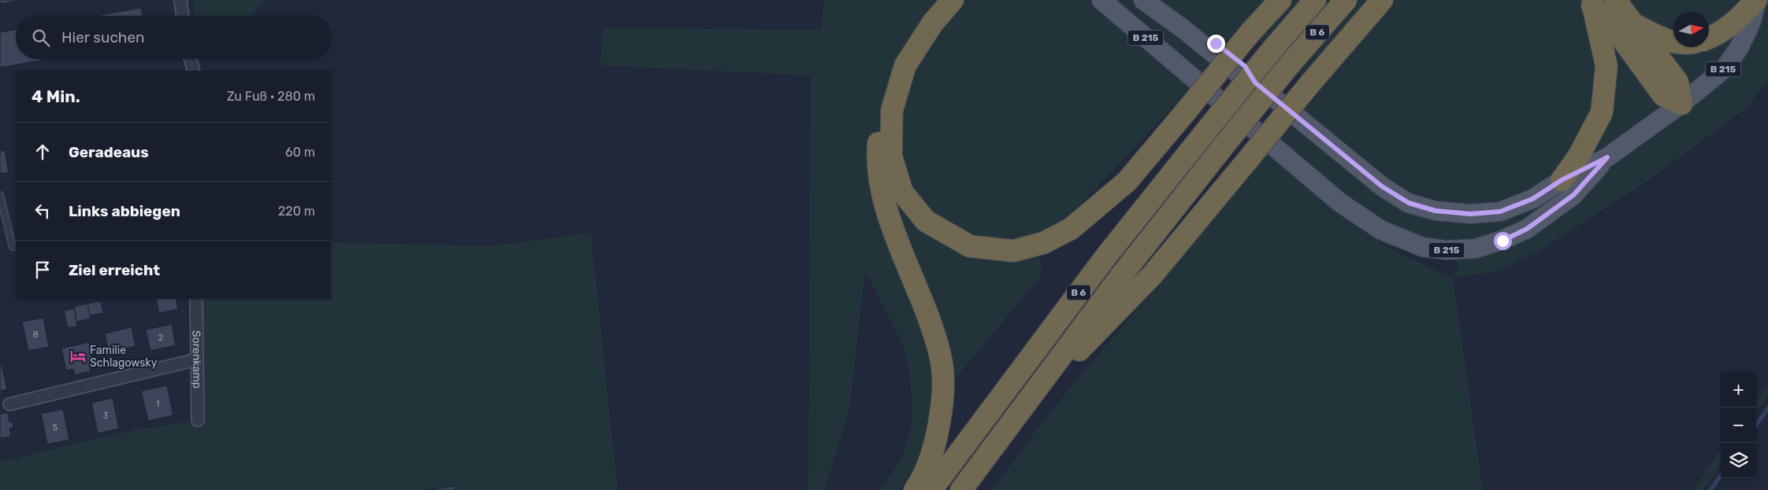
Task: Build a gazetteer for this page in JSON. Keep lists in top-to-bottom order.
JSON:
{
  "streets": {
    "highway": ["B 6"],
    "main road": ["B 215"],
    "street": ["Sorenkamp"]
  },
  "places": {
    "hotel": ["Familie Schlagowsky"]
  },
  "house_numbers": [
    "8",
    "2",
    "1",
    "3",
    "5"
  ],
  "north": "right",
  "page": {
    "search": "Hier suchen",
    "heading": ["4 Min.", "Zu Fuß · 280 m"],
    "list": [
      ["Geradeaus", "60 m"],
      ["Links abbiegen", "220 m"],
      "Ziel erreicht"
    ],
    "map_buttons": ["+", "−"]
  }
}
